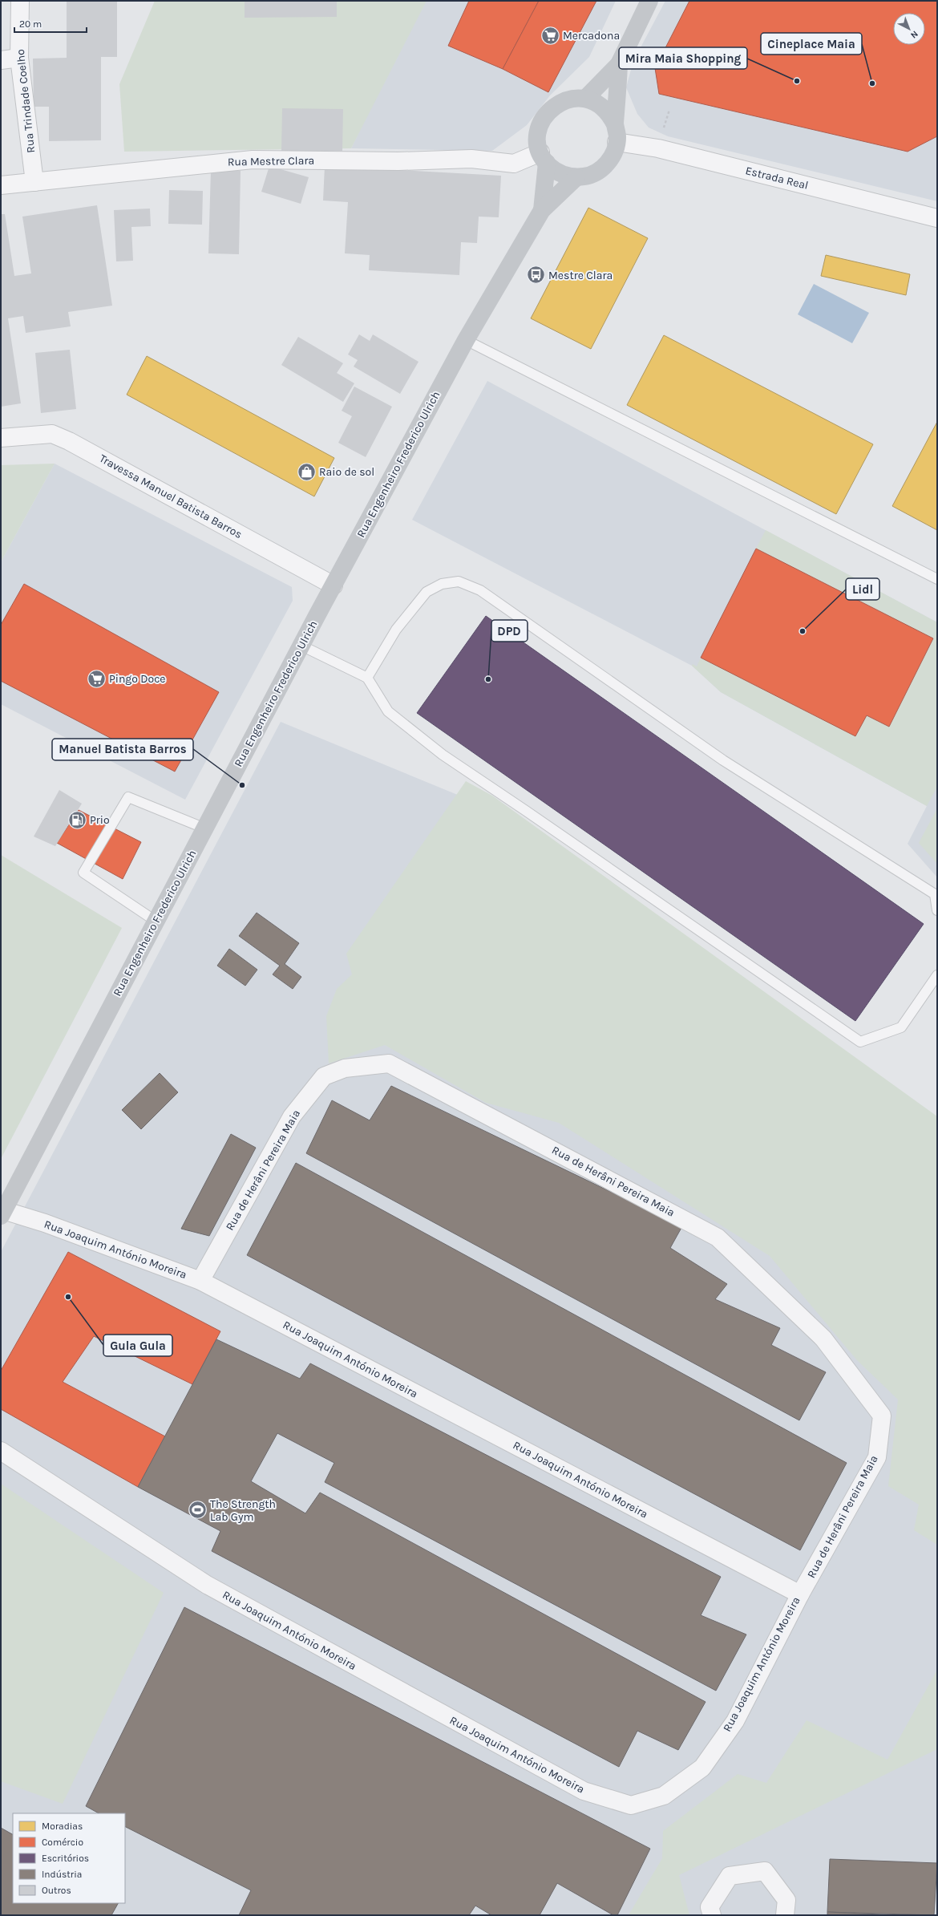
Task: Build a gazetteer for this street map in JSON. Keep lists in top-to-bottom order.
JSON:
{
  "streets": {
    "main road": ["Rua Engenheiro Frederico Ulrich"],
    "street": [
      "Rua Trindade Coelho",
      "Rua Mestre Clara",
      "Estrada Real",
      "Travessa Manuel Batista Barros",
      "Rua de Herâni Pereira Maia",
      "Rua Joaquim António Moreira"
    ]
  },
  "crossings": [
    ["Rua Trindade Coelho", "Rua Mestre Clara"],
    ["Rua Mestre Clara", "Estrada Real"],
    ["Rua Mestre Clara", "Rua Engenheiro Frederico Ulrich"],
    ["Estrada Real", "Rua Engenheiro Frederico Ulrich"],
    ["Rua Engenheiro Frederico Ulrich", "Travessa Manuel Batista Barros"],
    ["Rua Engenheiro Frederico Ulrich", "Rua Joaquim António Moreira"],
    ["Rua de Herâni Pereira Maia", "Rua Joaquim António Moreira"]
  ],
  "places": {
    "supermarket": ["Mercadona", "Pingo Doce"],
    "other": [
      "Mira Maia Shopping",
      "Cineplace Maia",
      "Lidl",
      "DPD",
      "Manuel Batista Barros",
      "Gula Gula"
    ],
    "bus stop": ["Mestre Clara"],
    "shop": ["Raio de sol"],
    "fuel station": ["Prio"],
    "sports": ["The Strength Lab Gym"]
  },
  "legend": [
    "Moradias",
    "Comércio",
    "Escritórios",
    "Indústria",
    "Outros"
  ],
  "scale_bar": "20 m",
  "north": "bottom right"
}
